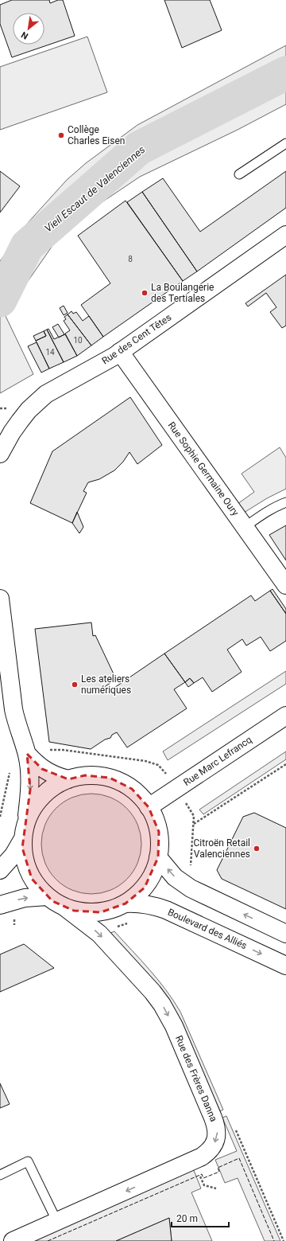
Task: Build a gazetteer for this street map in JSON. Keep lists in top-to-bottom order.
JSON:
{
  "streets": {
    "main road": [
      "Rue des Cent Têtes",
      "Rue Sophie Germaine Oury",
      "Rue Marc Lefrancq",
      "Boulevard des Alliés",
      "Rue des Frères Danna"
    ]
  },
  "crossings": [
    ["Rue des Cent Têtes", "Rue Sophie Germaine Oury"]
  ],
  "water": ["Vieil Escaut de Valenciennes"],
  "places": [
    "Collège Charles Eisen",
    "La Boulangerie des Tertiales",
    "Les ateliers numériques",
    "Citroën Retail Valenciennes"
  ],
  "house_numbers": ["8", "10", "14"],
  "scale_bar": "20 m",
  "north": "bottom left"
}
